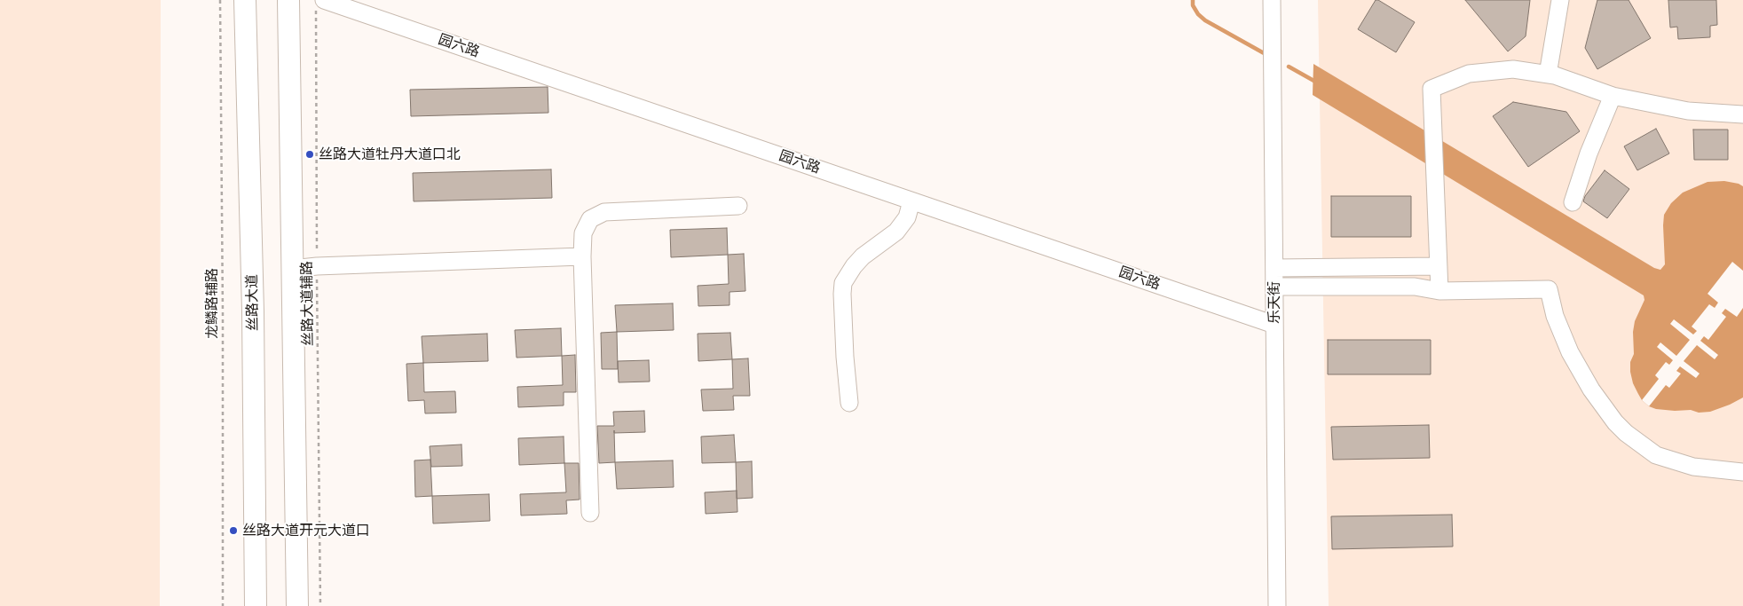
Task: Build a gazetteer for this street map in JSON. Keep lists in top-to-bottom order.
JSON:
{
  "streets": {
    "main road": ["丝路大道"],
    "street": ["园六路", "乐天街"],
    "path": ["龙鳞路辅路", "丝路大道辅路"]
  },
  "crossings": [
    ["园六路", "乐天街"],
    ["园六路", "丝路大道辅路"]
  ],
  "places": ["丝路大道牡丹大道口北", "丝路大道开元大道口"]
}
